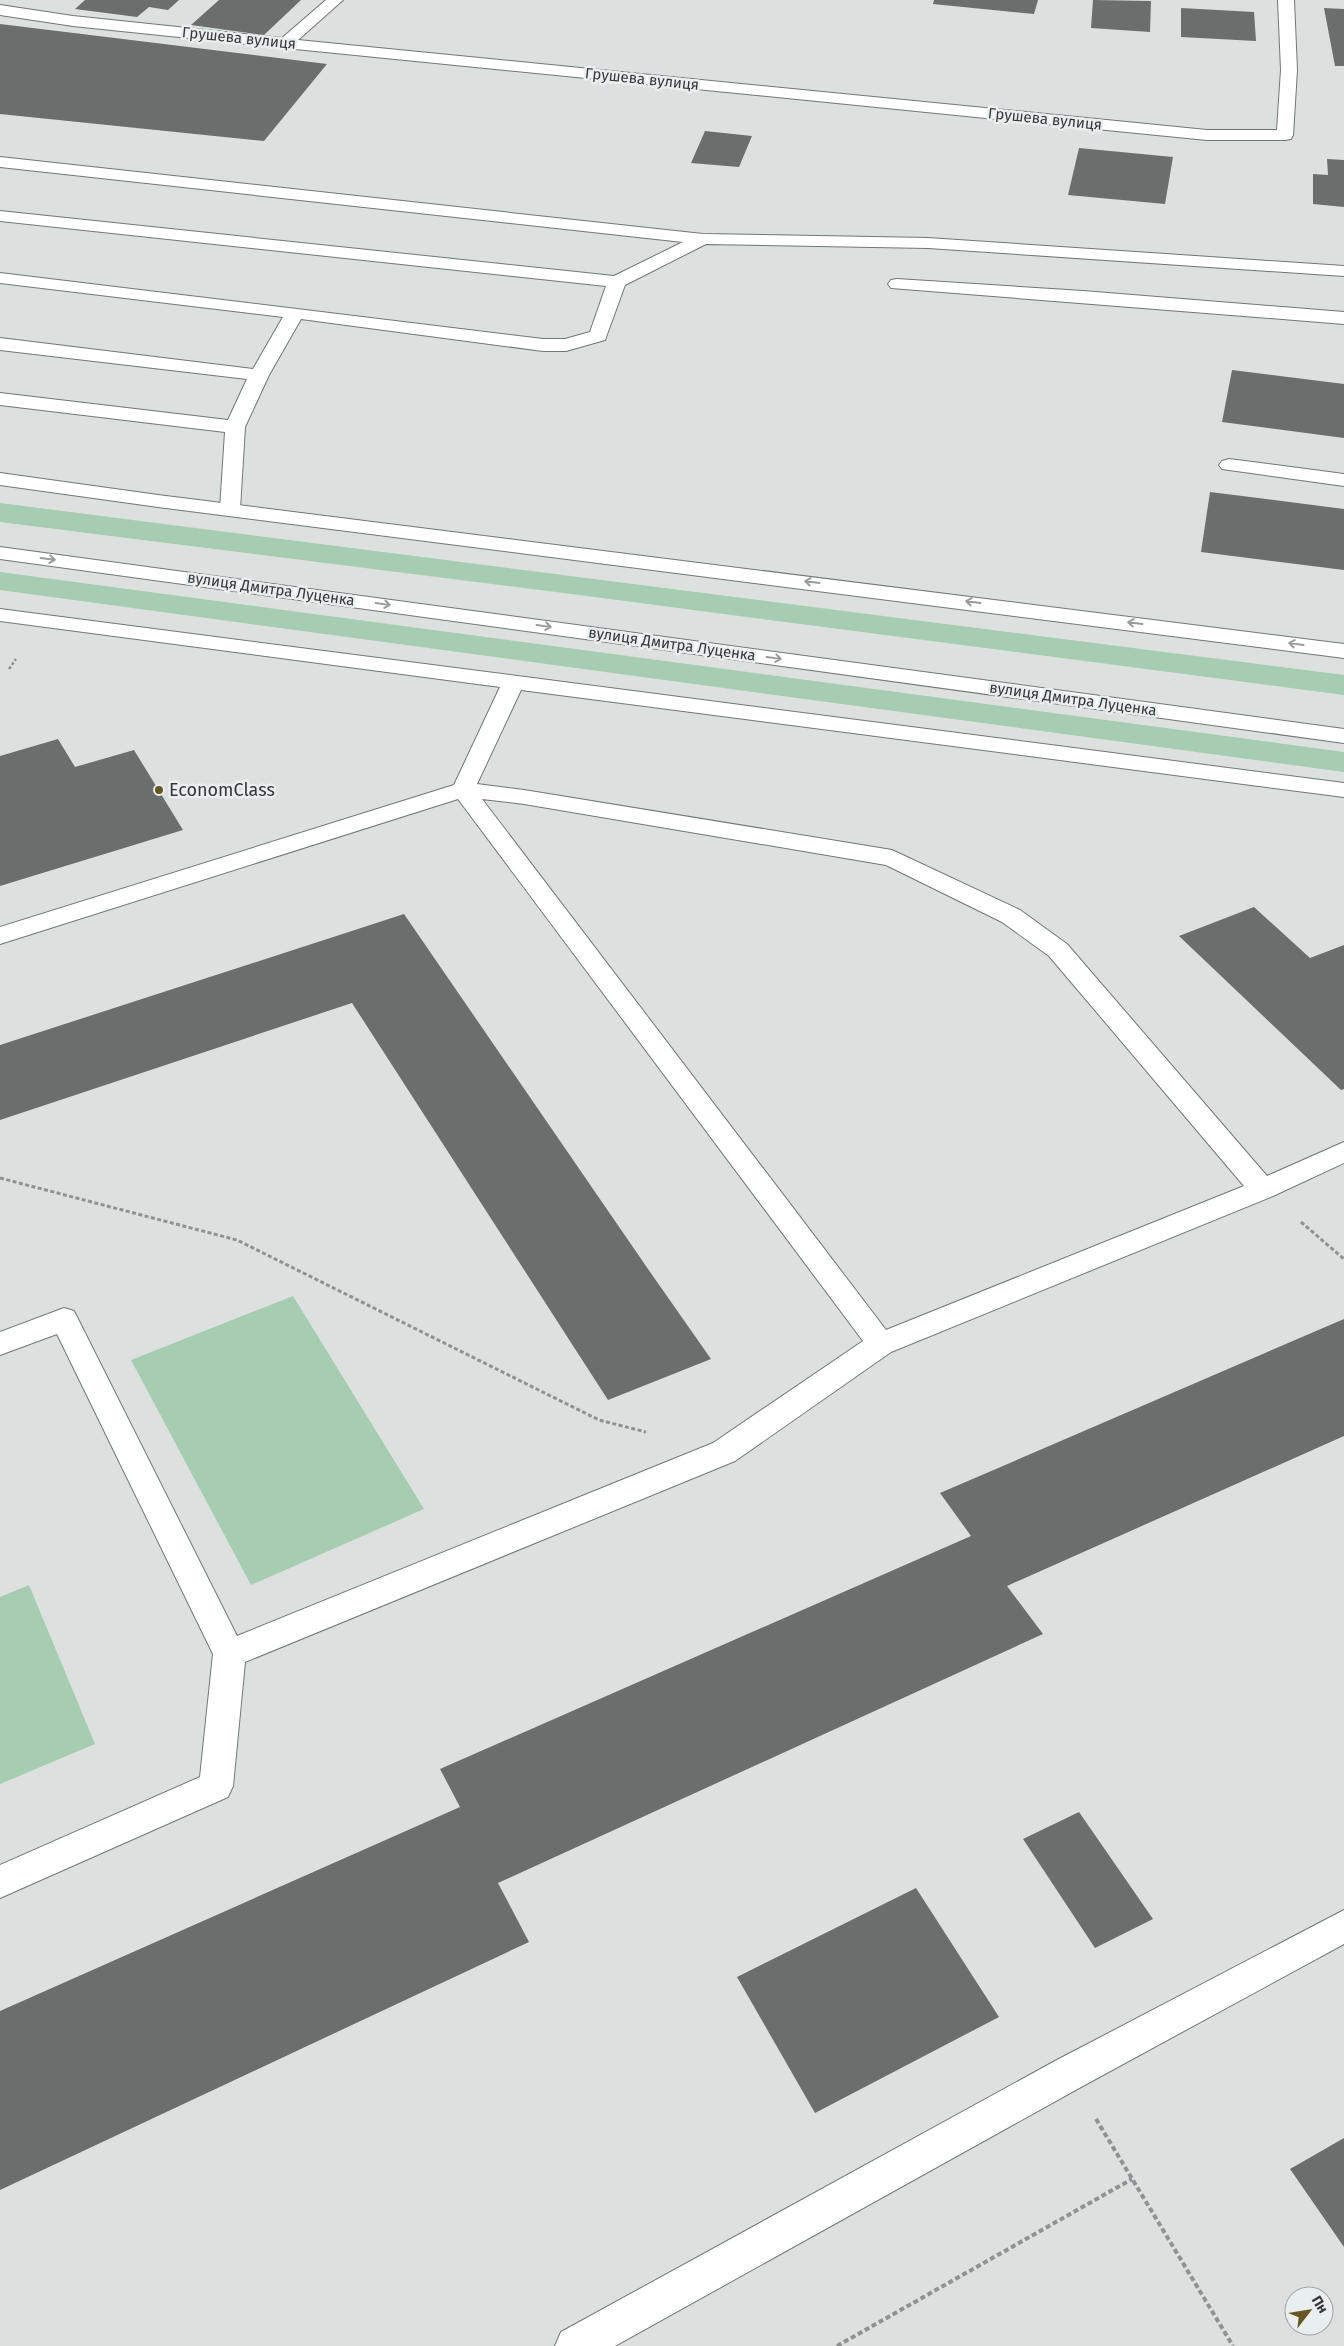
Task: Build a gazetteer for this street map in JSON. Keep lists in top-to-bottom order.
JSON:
{
  "streets": {
    "main road": ["Грушева вулиця", "вулиця Дмитра Луценка"]
  },
  "places": ["EconomClass"],
  "north": "top right"
}
